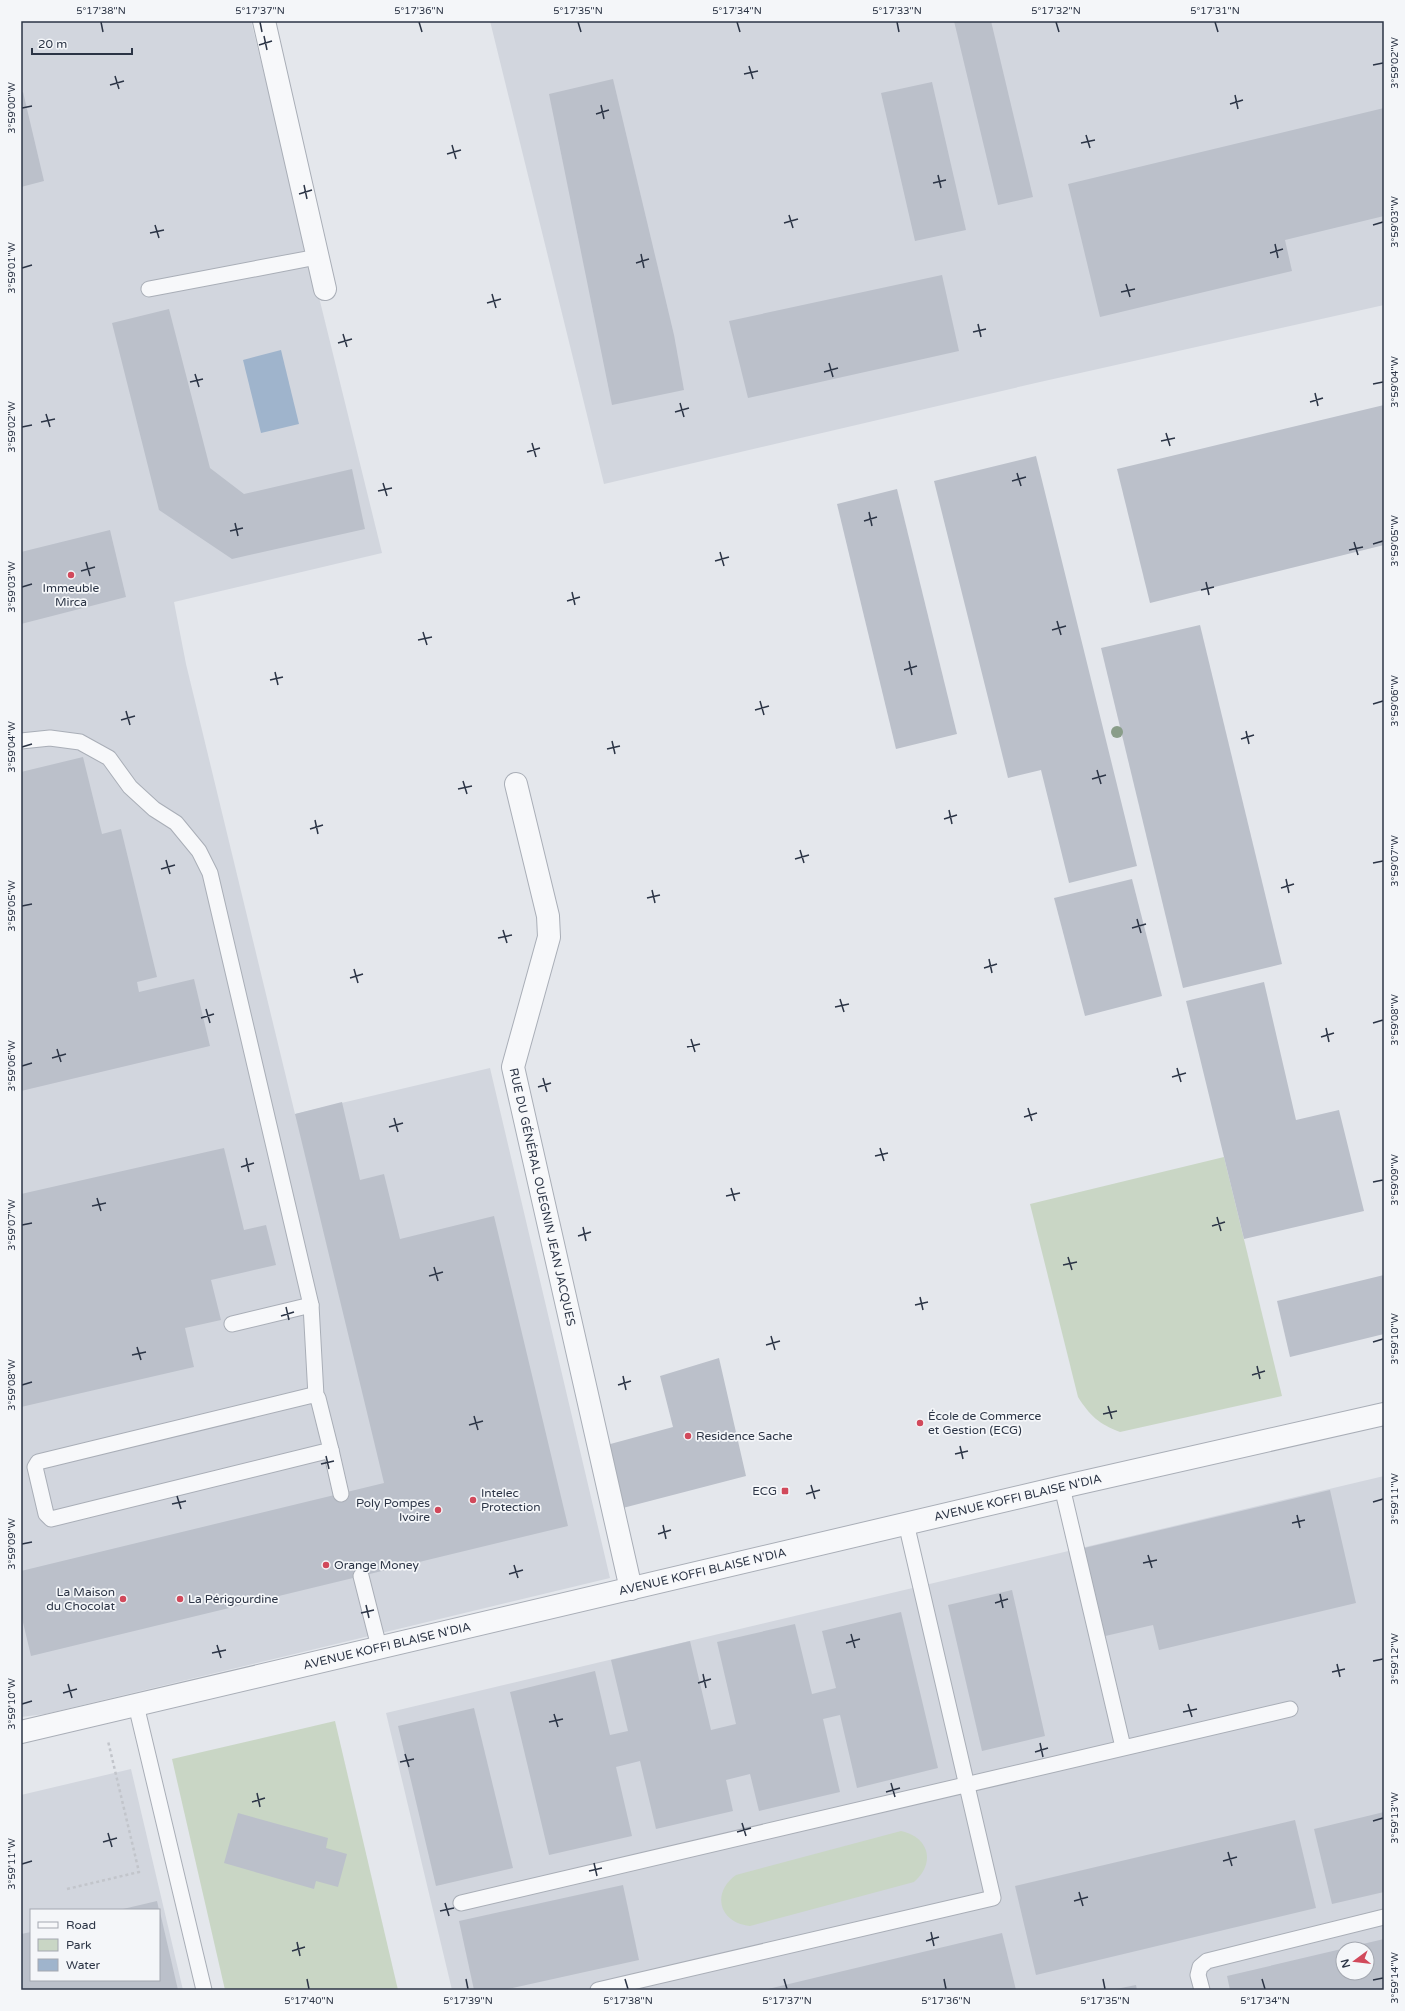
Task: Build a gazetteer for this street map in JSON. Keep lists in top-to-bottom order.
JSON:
{
  "streets": {
    "street": ["RUE DU GÉNÉRAL OUEGNIN JEAN JACQUES", "AVENUE KOFFI BLAISE N'DIA"]
  },
  "crossings": [
    ["RUE DU GÉNÉRAL OUEGNIN JEAN JACQUES", "AVENUE KOFFI BLAISE N'DIA"]
  ],
  "places": {
    "other": [
      "Immeuble Mirca",
      "École de Commerce et Gestion (ECG)",
      "Residence Sache",
      "Intelec Protection",
      "Poly Pompes Ivoire",
      "Orange Money",
      "La Maison du Chocolat",
      "La Périgourdine"
    ],
    "transit": ["ECG"]
  },
  "legend": ["Road", "Park", "Water"],
  "scale_bar": "20 m",
  "north": "left",
  "coordinates": [
    "5°17'38\"N",
    "5°17'37\"N",
    "5°17'36\"N",
    "5°17'35\"N",
    "5°17'34\"N",
    "5°17'33\"N",
    "5°17'32\"N",
    "5°17'31\"N",
    "3°59'02\"W",
    "3°59'00\"W",
    "3°59'03\"W",
    "3°59'01\"W",
    "3°59'04\"W",
    "3°59'05\"W",
    "3°59'06\"W",
    "3°59'07\"W",
    "3°59'08\"W",
    "3°59'09\"W",
    "3°59'10\"W",
    "3°59'11\"W",
    "3°59'12\"W",
    "3°59'13\"W",
    "3°59'14\"W",
    "5°17'40\"N",
    "5°17'39\"N"
  ]
}
